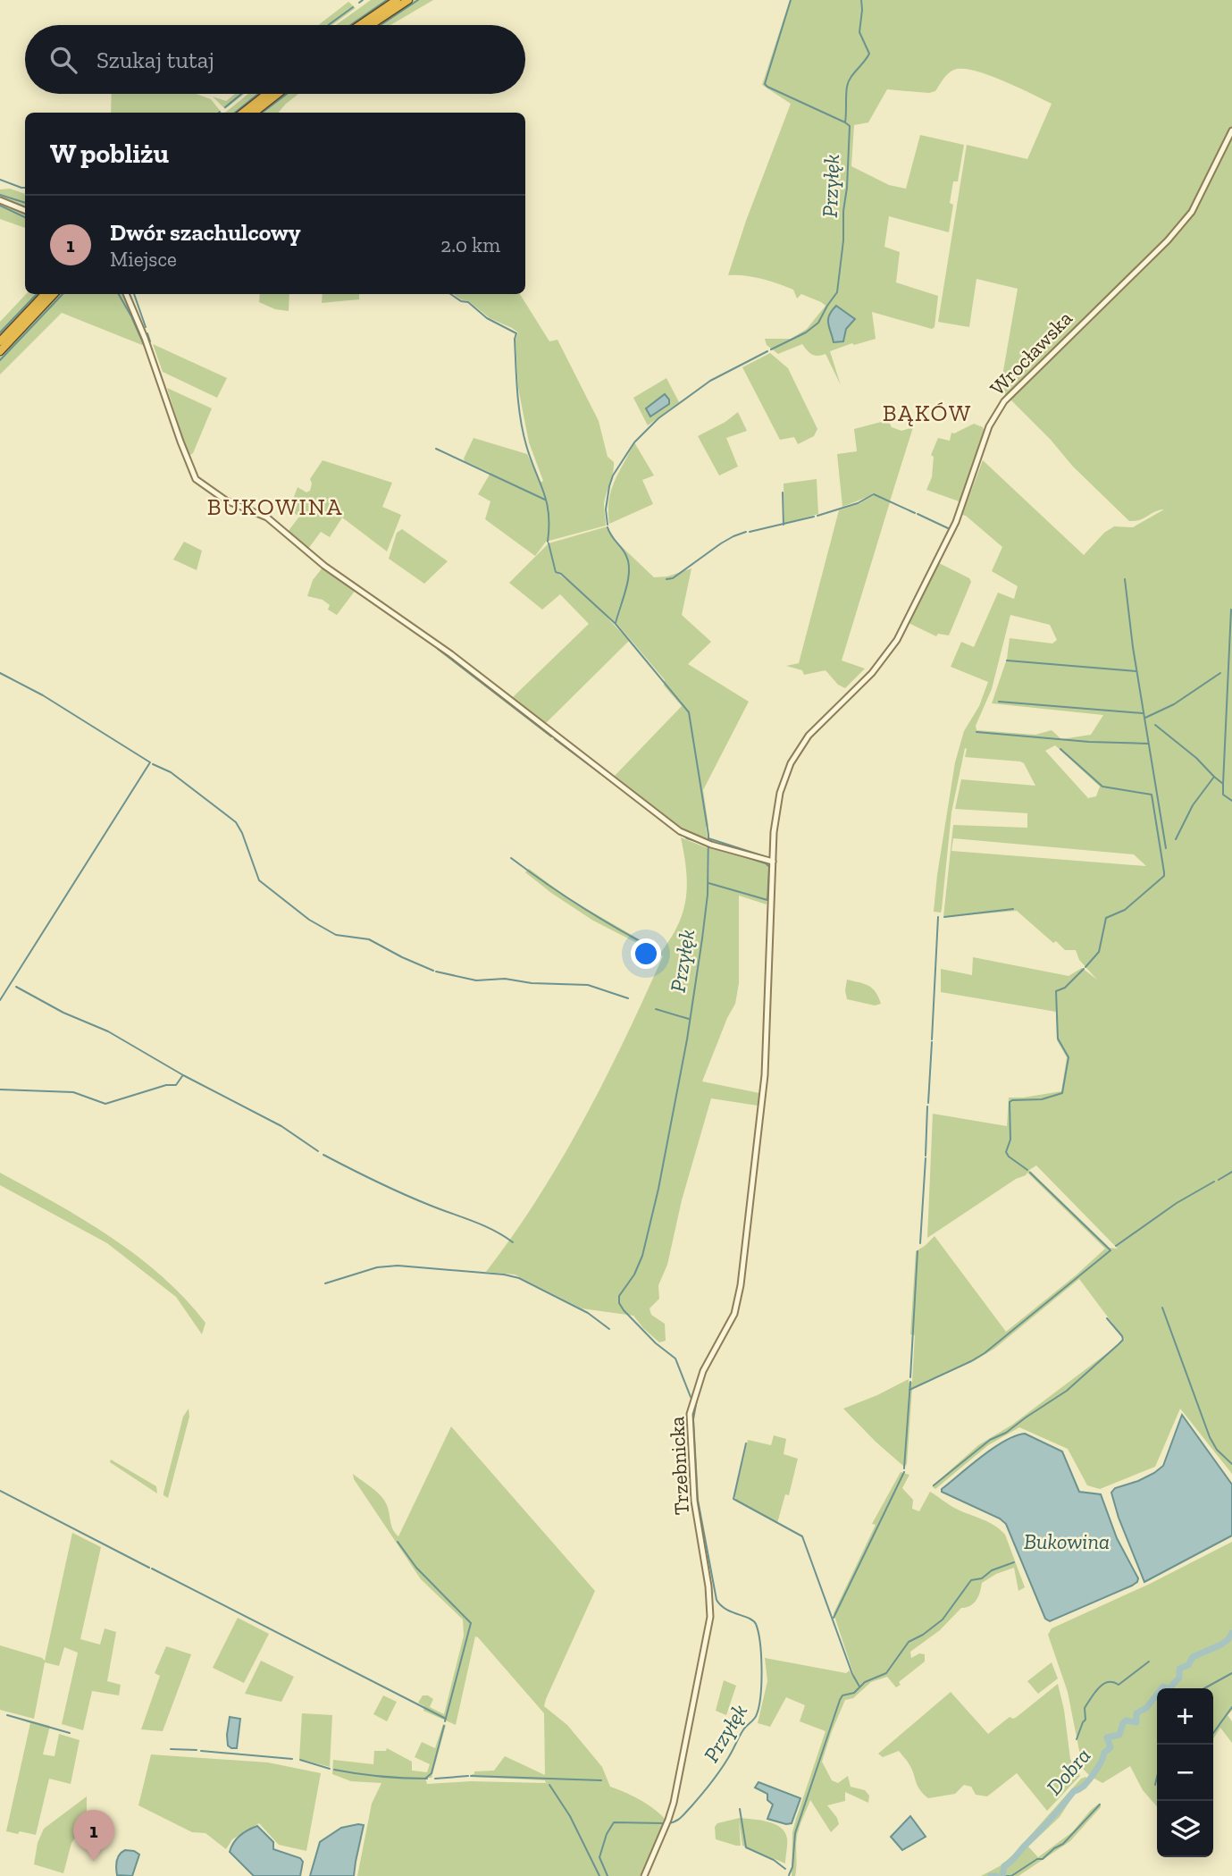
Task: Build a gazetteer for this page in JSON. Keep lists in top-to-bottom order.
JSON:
{
  "streets": {
    "street": ["Wrocławska", "Trzebnicka"]
  },
  "crossings": [
    ["Wrocławska", "Trzebnicka"]
  ],
  "districts": ["BĄKÓW", "BUKOWINA"],
  "water": ["Przyłęk", "Bukowina", "Dobra"],
  "page": {
    "search": "Szukaj tutaj",
    "heading": "W pobliżu",
    "list": [
      {
        "mark": "1",
        "name": "Dwór szachulcowy",
        "note": "Miejsce",
        "value": "2.0 km"
      }
    ],
    "map_buttons": ["+", "−"],
    "pins": "1"
  }
}
